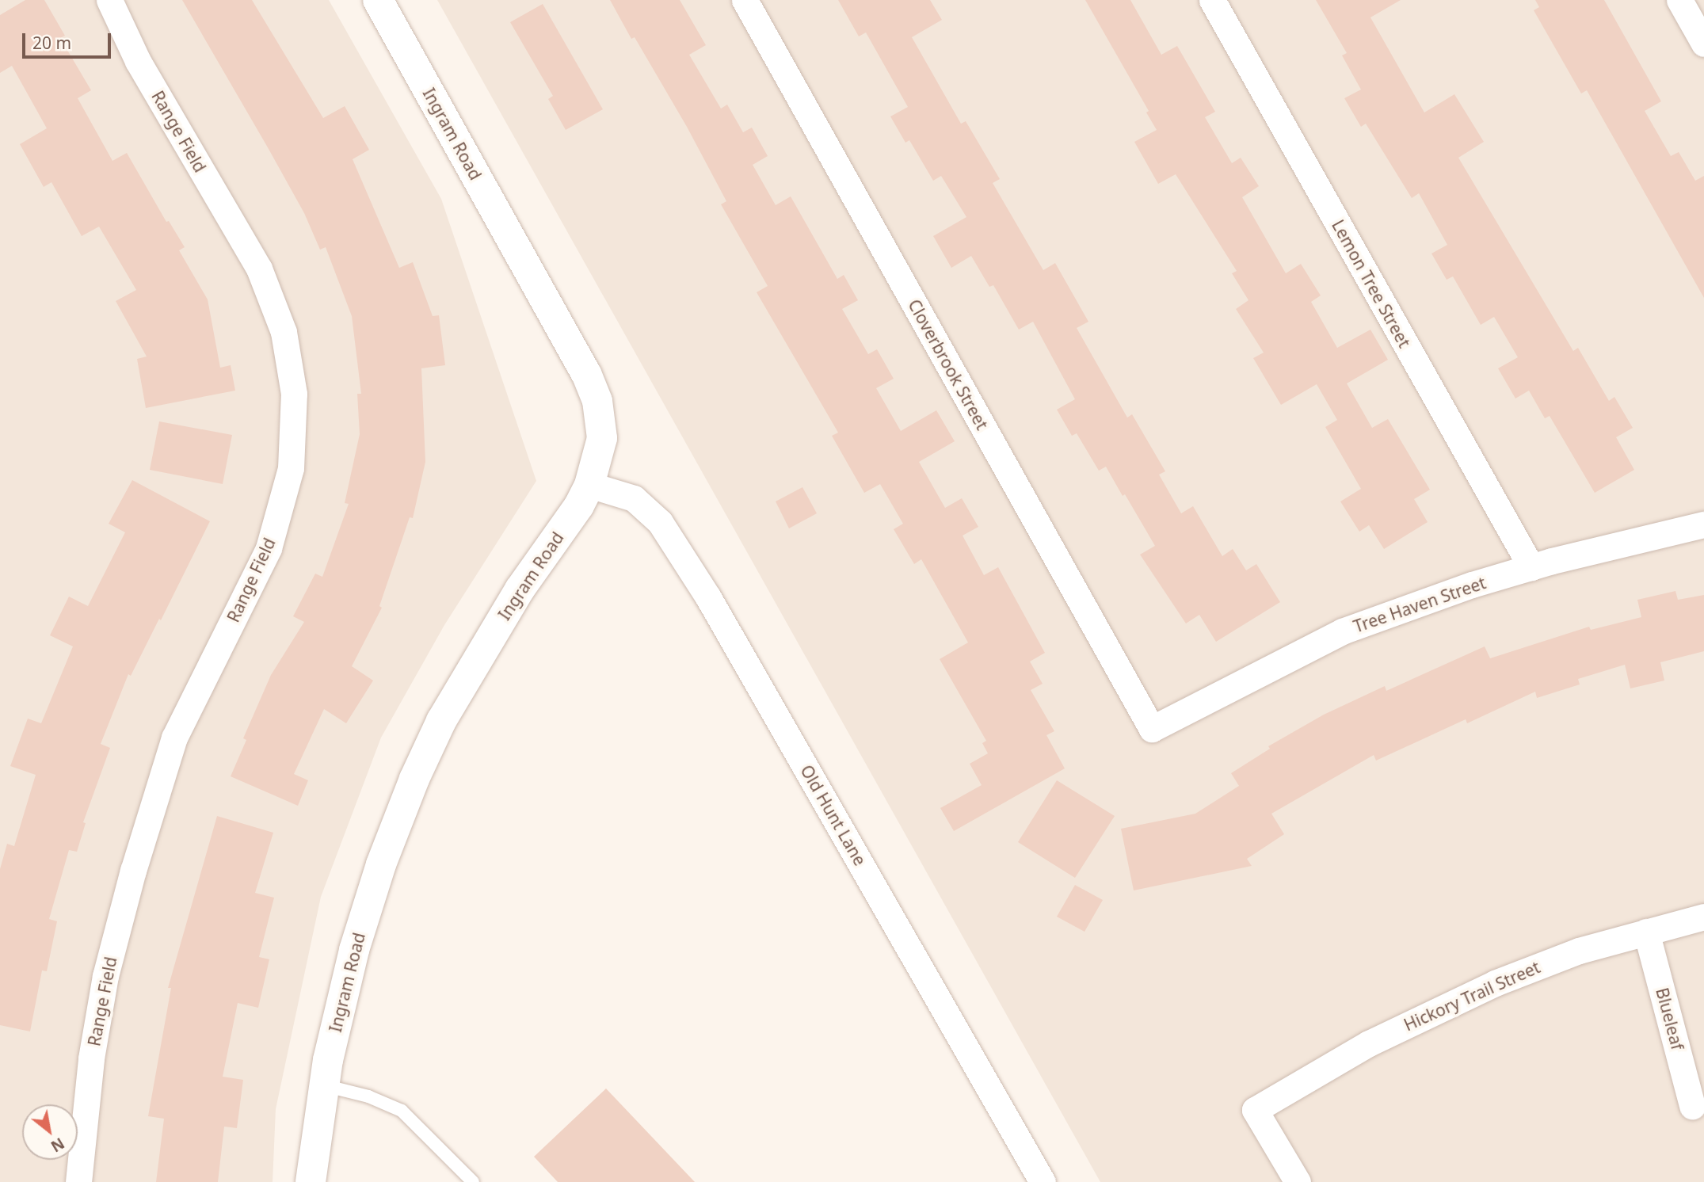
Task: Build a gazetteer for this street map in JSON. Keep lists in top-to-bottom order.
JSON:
{
  "streets": {
    "street": [
      "Range Field",
      "Ingram Road",
      "Lemon Tree Street",
      "Cloverbrook Street",
      "Tree Haven Street",
      "Old Hunt Lane",
      "Hickory Trail Street",
      "Blueleaf"
    ]
  },
  "crossings": [
    ["Ingram Road", "Old Hunt Lane"],
    ["Lemon Tree Street", "Tree Haven Street"],
    ["Cloverbrook Street", "Tree Haven Street"],
    ["Hickory Trail Street", "Blueleaf"]
  ],
  "scale_bar": "20 m",
  "north": "bottom right"
}
